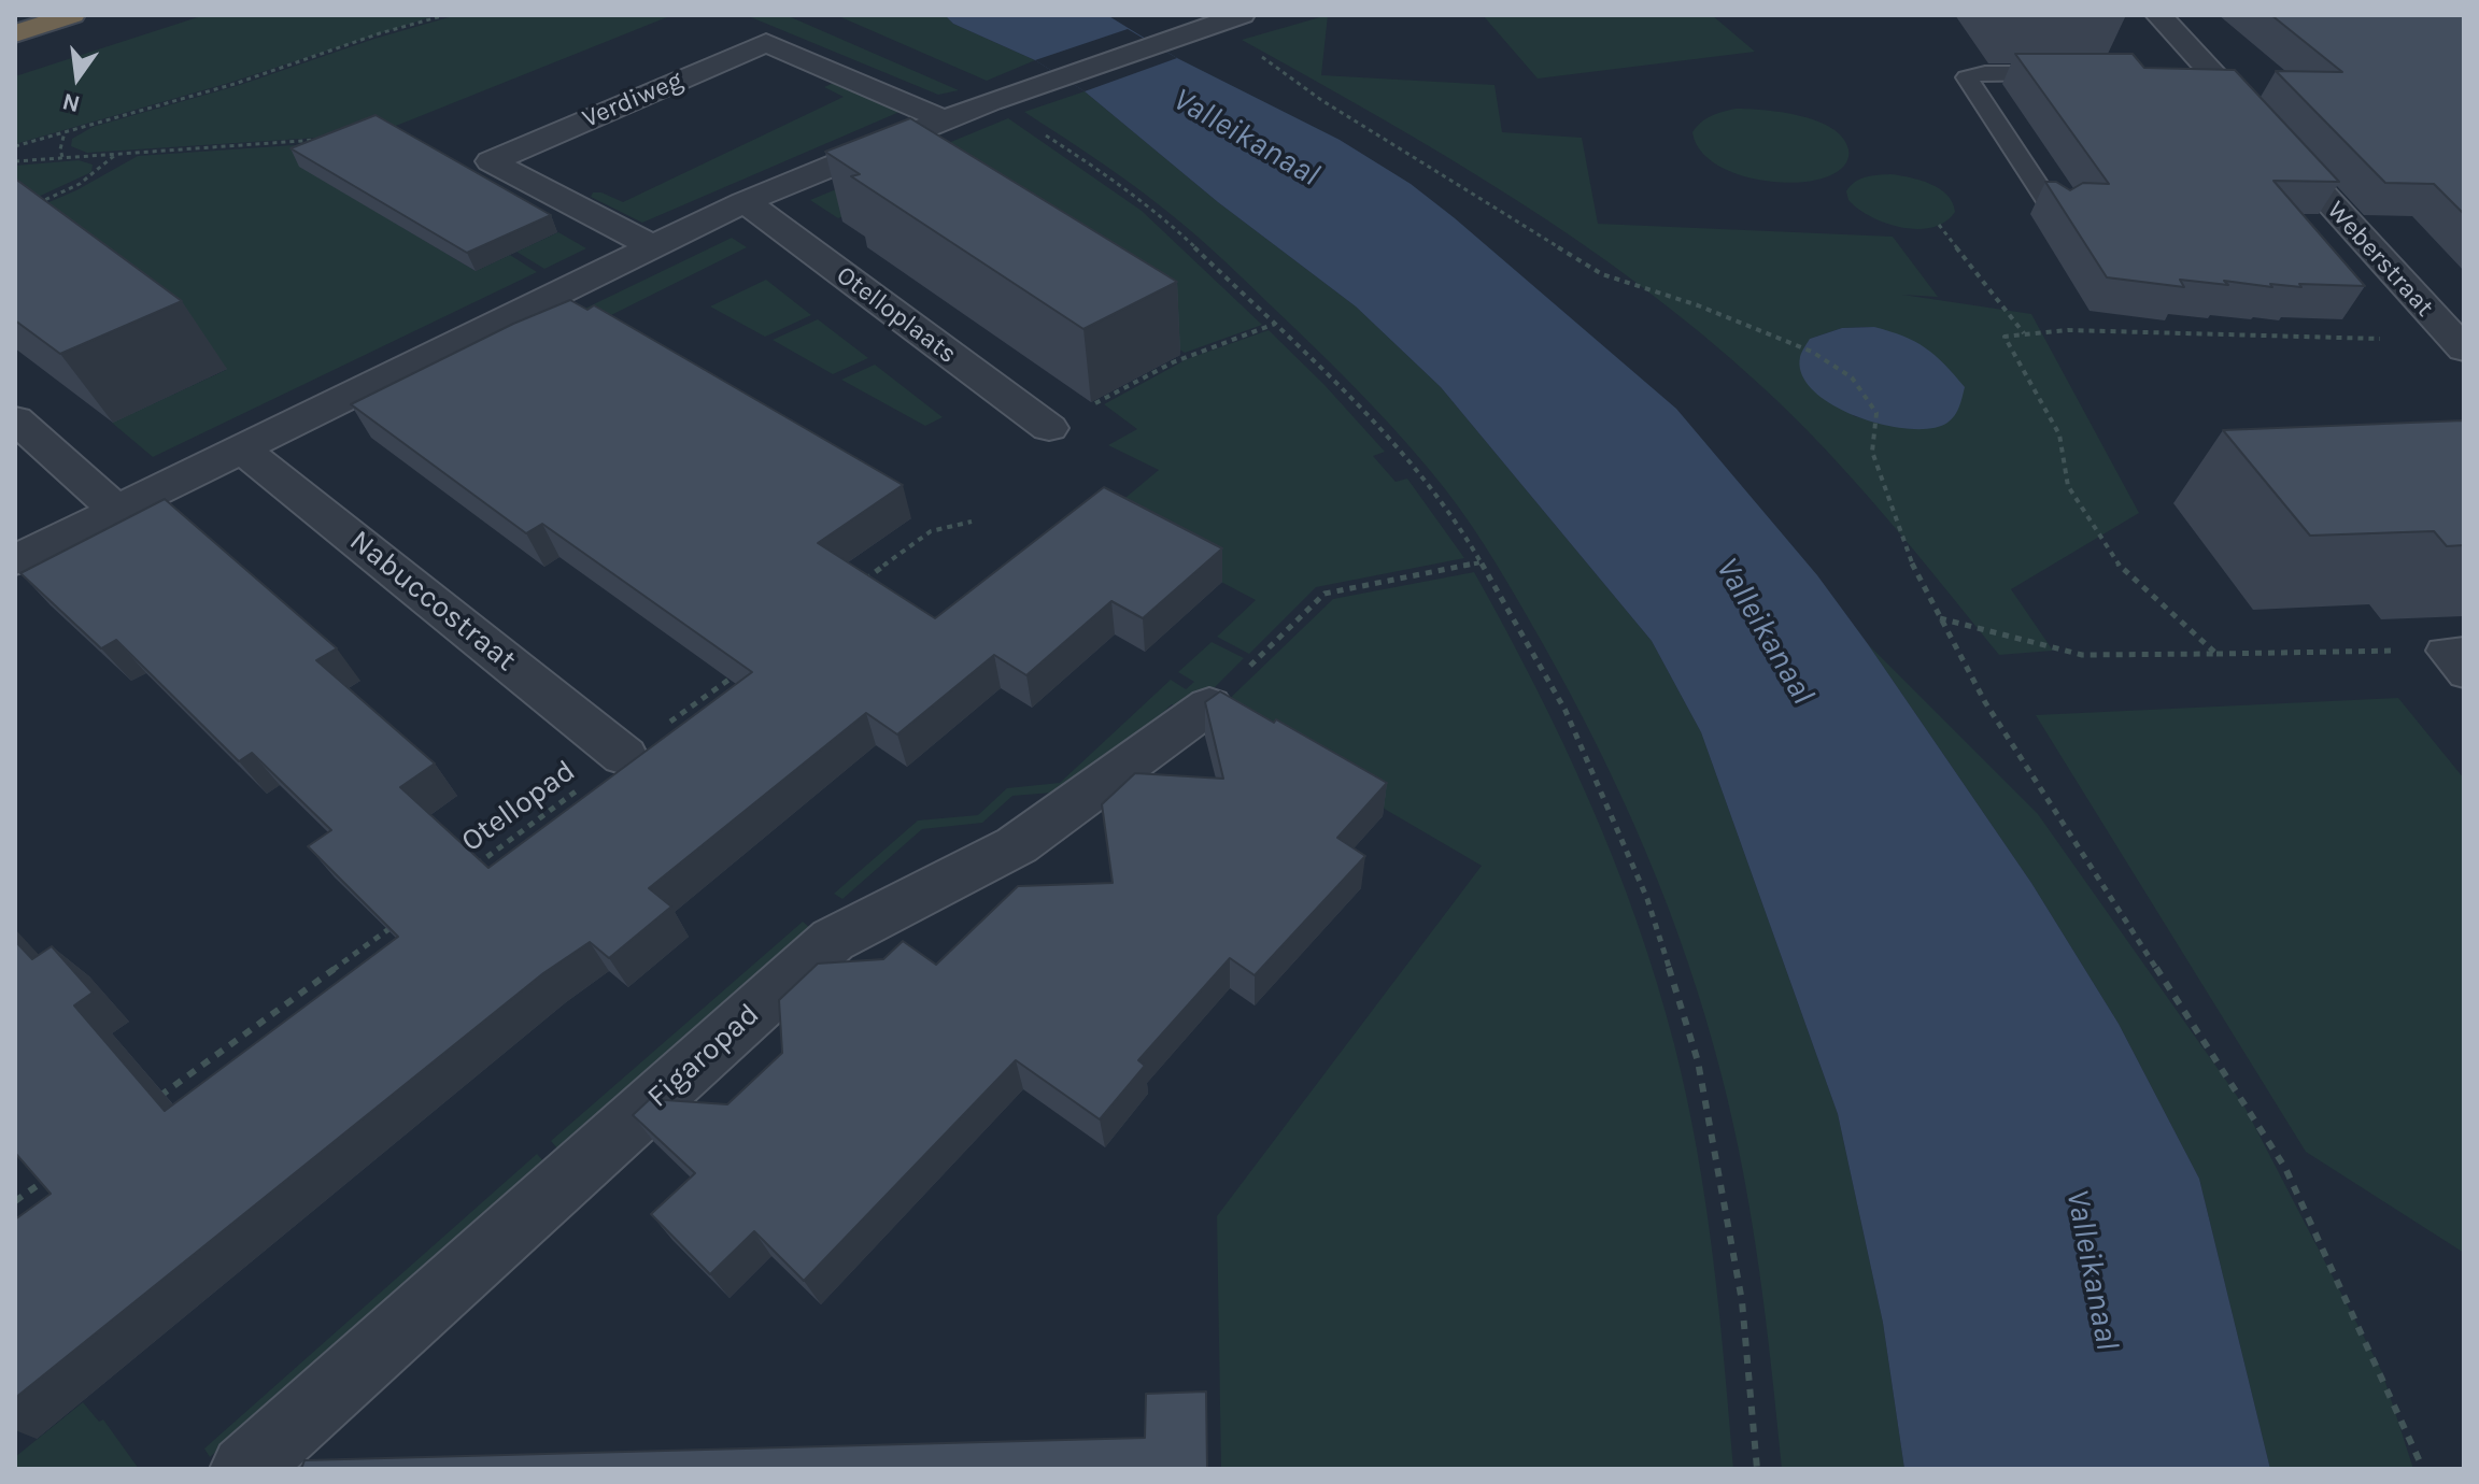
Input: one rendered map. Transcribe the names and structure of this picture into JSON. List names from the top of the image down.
{
  "streets": {
    "street": [
      "Verdiweg",
      "Weberstraat",
      "Otelloplaats",
      "Nabuccostraat",
      "Figaropad"
    ],
    "path": ["Otellopad"]
  },
  "crossings": [
    ["Nabuccostraat", "Otellopad"]
  ],
  "water": ["Valleikanaal"],
  "north": "bottom"
}
